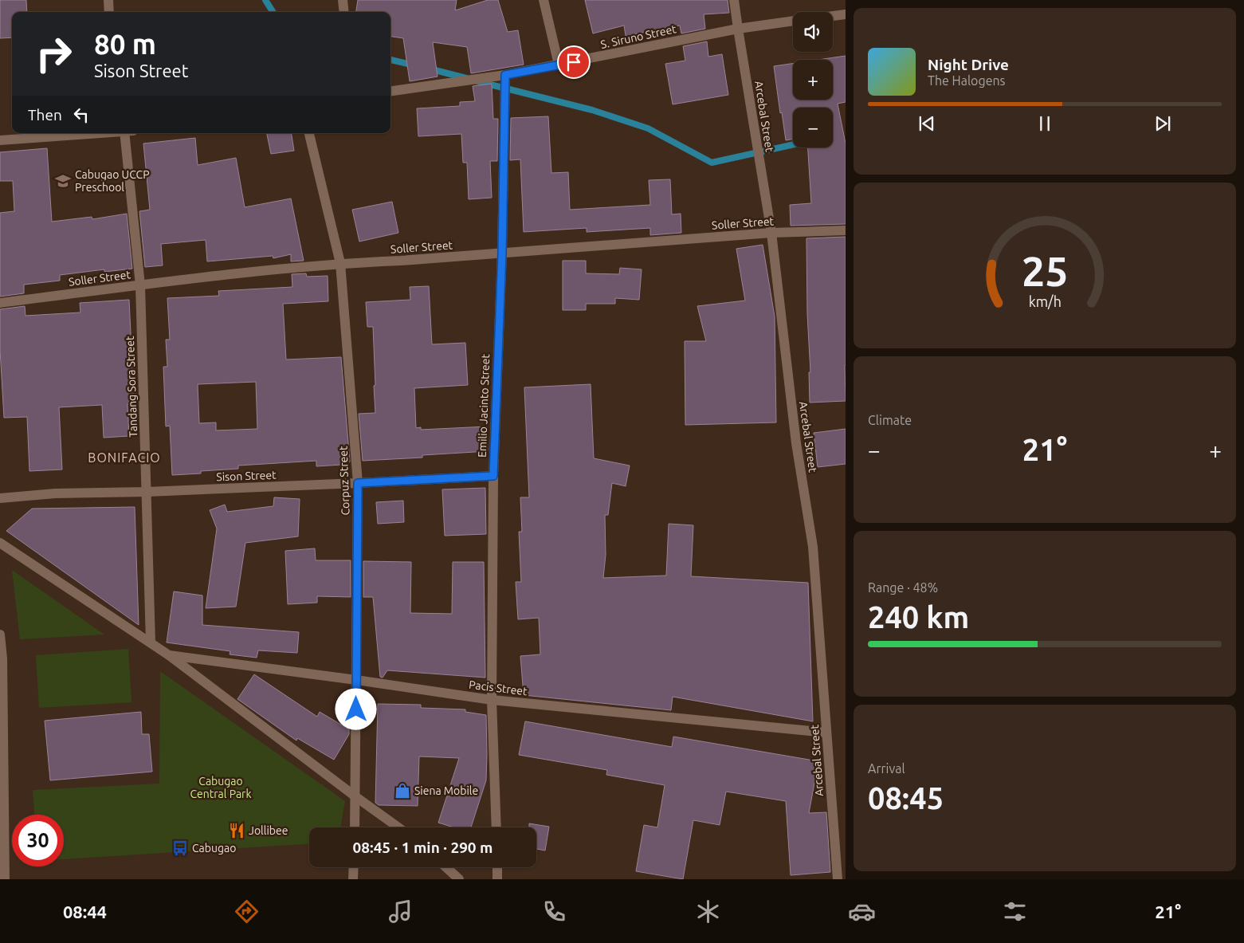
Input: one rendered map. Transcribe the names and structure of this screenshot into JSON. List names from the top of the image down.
{
  "streets": {
    "street": [
      "S. Siruno Street",
      "Arcebal Street",
      "Soller Street",
      "Tandang Sora Street",
      "Emilio Jacinto Street",
      "Sison Street",
      "Corpuz Street",
      "Pacis Street"
    ]
  },
  "crossings": [
    ["S. Siruno Street", "Arcebal Street"],
    ["S. Siruno Street", "Emilio Jacinto Street"],
    ["Arcebal Street", "Soller Street"],
    ["Arcebal Street", "Pacis Street"],
    ["Soller Street", "Tandang Sora Street"],
    ["Soller Street", "Emilio Jacinto Street"],
    ["Soller Street", "Corpuz Street"],
    ["Tandang Sora Street", "Sison Street"],
    ["Emilio Jacinto Street", "Sison Street"],
    ["Emilio Jacinto Street", "Pacis Street"],
    ["Sison Street", "Corpuz Street"],
    ["Corpuz Street", "Pacis Street"]
  ],
  "districts": ["BONIFACIO"],
  "parks": ["Cabugao Central Park"],
  "places": {
    "school or university": ["Cabugao UCCP Preschool"],
    "shop": ["Siena Mobile"],
    "restaurant": ["Jollibee"],
    "bus stop": ["Cabugao"]
  },
  "page": {
    "map_buttons": ["+", "−"],
    "turn": ["80 m", "Sison Street"],
    "song": ["Night Drive", "The Halogens"],
    "then": "Then",
    "tile": [
      "Climate",
      ["Range · 48%", "240 km"],
      ["Arrival", "08:45"]
    ],
    "heat": ["−", "21°", "+"],
    "limit": "30",
    "trip": "08:45 · 1 min · 290 m",
    "tabs": ["08:44", "21°"],
    "gauge": ["25", "km/h"]
  }
}
